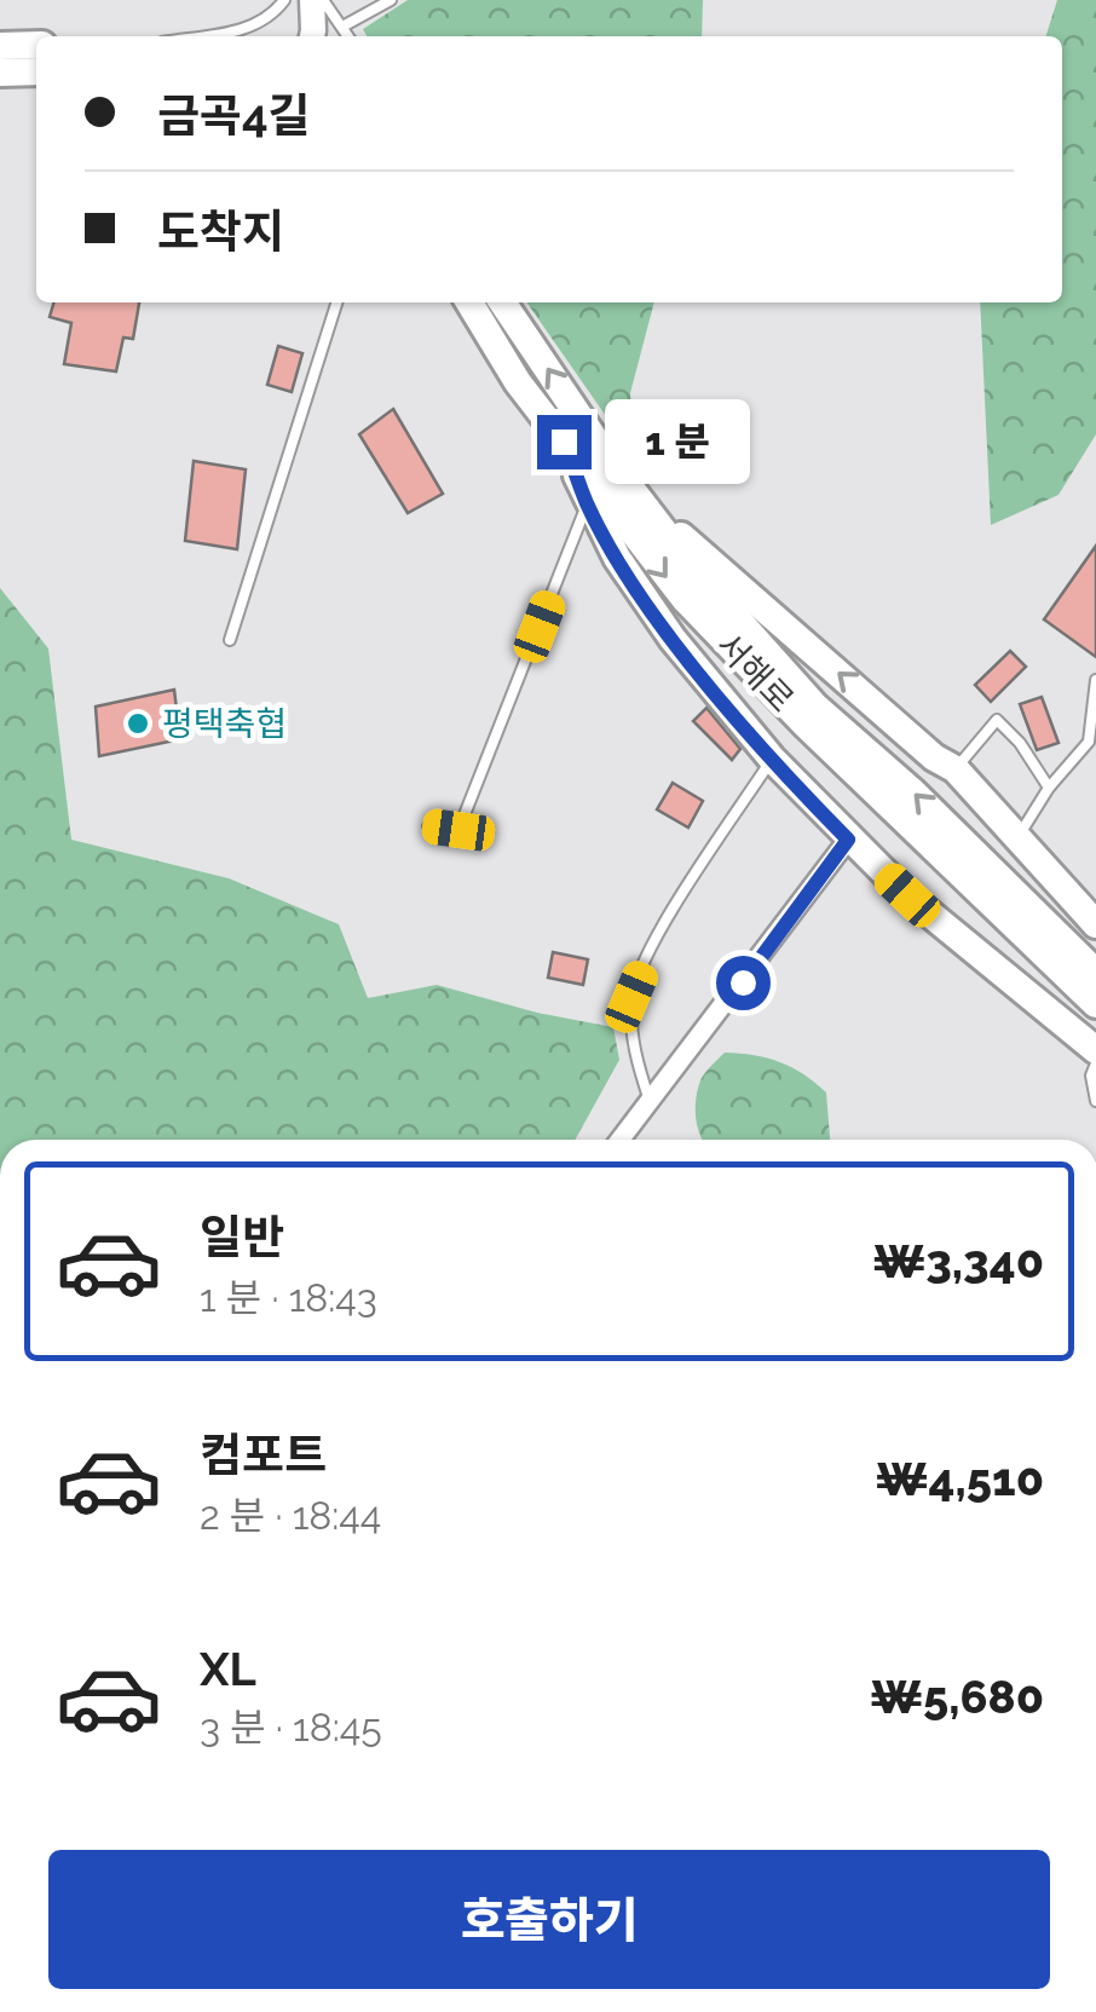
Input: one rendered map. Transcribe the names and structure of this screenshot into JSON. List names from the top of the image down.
{
  "streets": {
    "main road": ["서해로"]
  },
  "places": ["평택축협"],
  "page": {
    "banner": ["금곡4길", "도착지"],
    "bubble": "1 분",
    "list": [
      {
        "name": "일반",
        "note": "1 분 · 18:43",
        "value": "₩3,340"
      },
      {
        "name": "컴포트",
        "note": "2 분 · 18:44",
        "value": "₩4,510"
      },
      {
        "name": "XL",
        "note": "3 분 · 18:45",
        "value": "₩5,680"
      }
    ],
    "buttons": "호출하기"
  }
}
